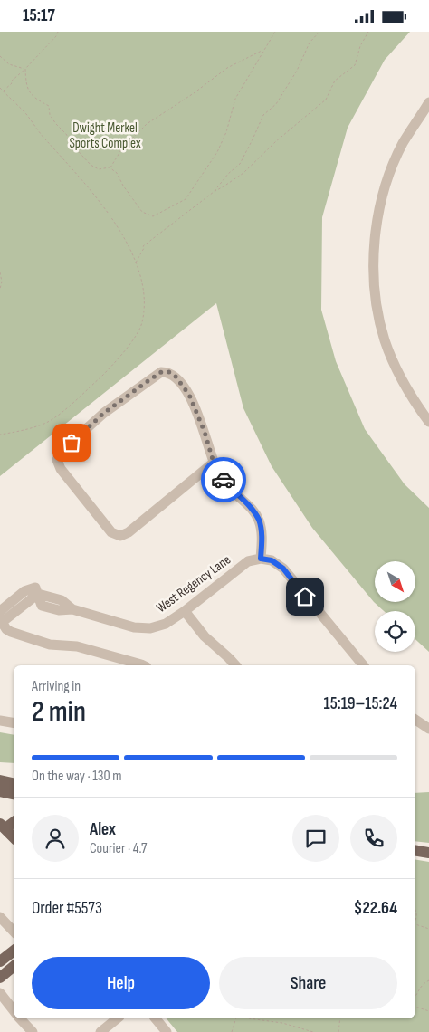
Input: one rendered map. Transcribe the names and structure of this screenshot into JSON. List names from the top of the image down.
{
  "streets": {
    "street": ["West Regency Lane"]
  },
  "parks": ["Dwight Merkel Sports Complex"],
  "north": "bottom right",
  "page": {
    "status": "15:17",
    "heading": ["2 min", "Arriving in", "15:19–15:24"],
    "panel": [
      "Alex",
      "Courier · 4.7",
      "Order #5573",
      "$22.64"
    ],
    "bar": "On the way · 130 m",
    "buttons": ["Help", "Share"]
  }
}
